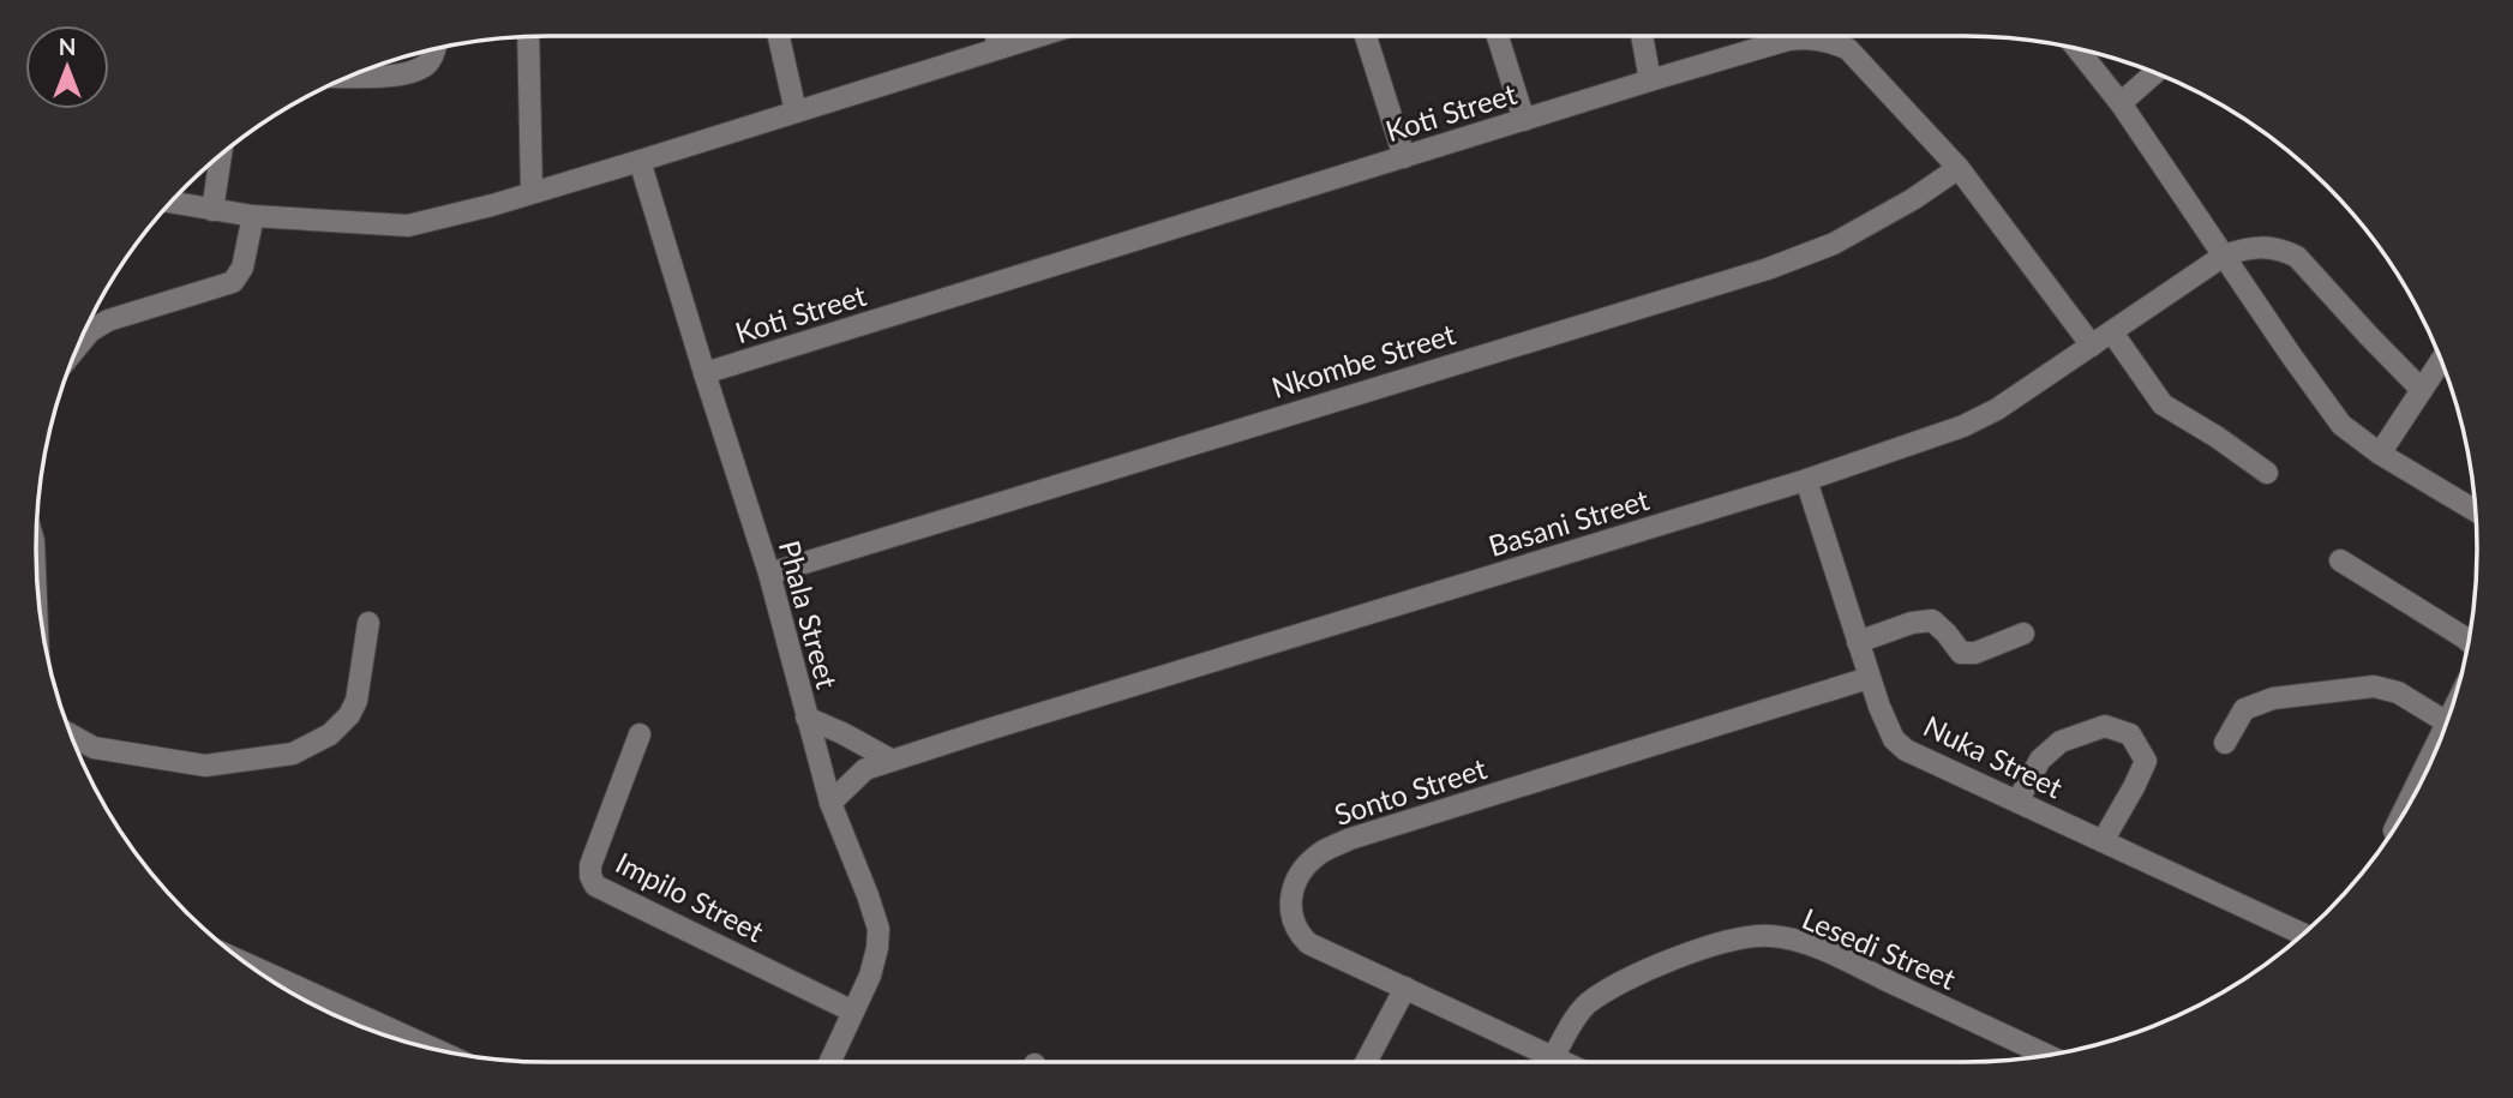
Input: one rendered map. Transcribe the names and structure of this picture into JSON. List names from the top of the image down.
{
  "streets": {
    "street": [
      "Koti Street",
      "Nkombe Street",
      "Basani Street",
      "Phala Street",
      "Nuka Street",
      "Sonto Street",
      "Impilo Street",
      "Lesedi Street"
    ]
  },
  "crossings": [
    ["Koti Street", "Nkombe Street"],
    ["Koti Street", "Basani Street"],
    ["Koti Street", "Phala Street"],
    ["Nkombe Street", "Phala Street"],
    ["Basani Street", "Phala Street"],
    ["Basani Street", "Nuka Street"],
    ["Phala Street", "Impilo Street"],
    ["Nuka Street", "Sonto Street"]
  ],
  "north": "top"
}
